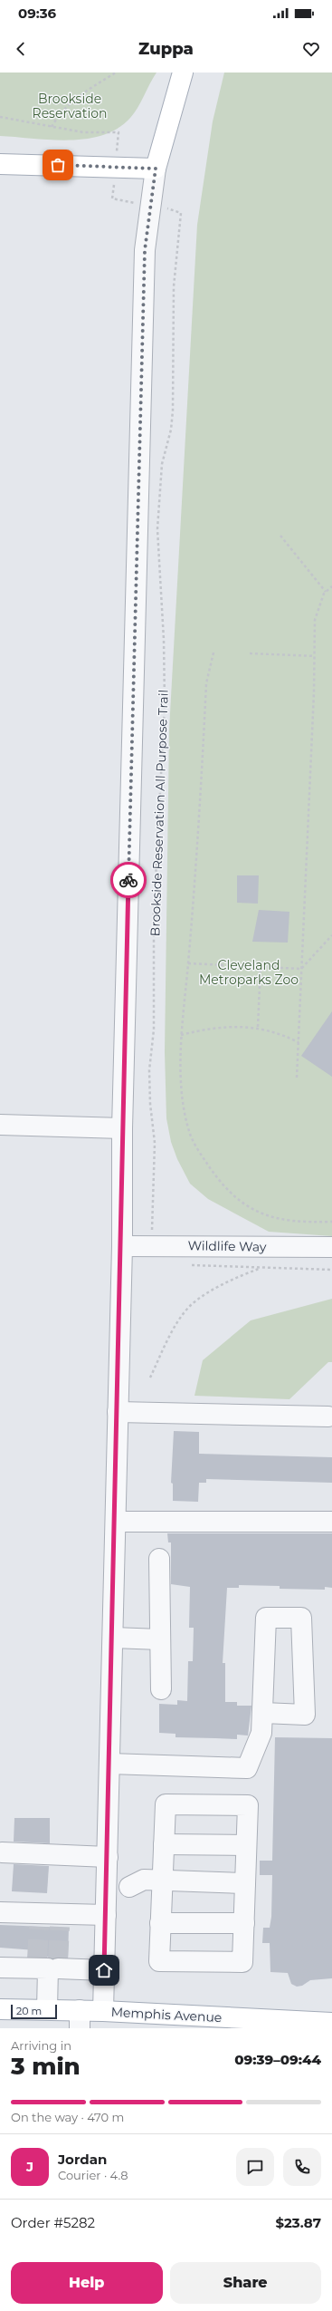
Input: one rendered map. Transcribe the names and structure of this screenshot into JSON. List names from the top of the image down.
{
  "streets": {
    "main road": ["Memphis Avenue"],
    "street": ["Wildlife Way"],
    "path": ["Brookside Reservation All Purpose Trail"]
  },
  "parks": ["Brookside Reservation", "Cleveland Metroparks Zoo"],
  "scale_bar": "20 m",
  "page": {
    "status": "09:36",
    "header": "Zuppa",
    "scale": "20 m",
    "heading": ["3 min", "Arriving in", "09:39–09:44"],
    "panel": [
      "Jordan",
      "Courier · 4.8",
      "Order #5282",
      "$23.87"
    ],
    "bar": "On the way · 470 m",
    "round": "J",
    "buttons": ["Help", "Share"]
  }
}
